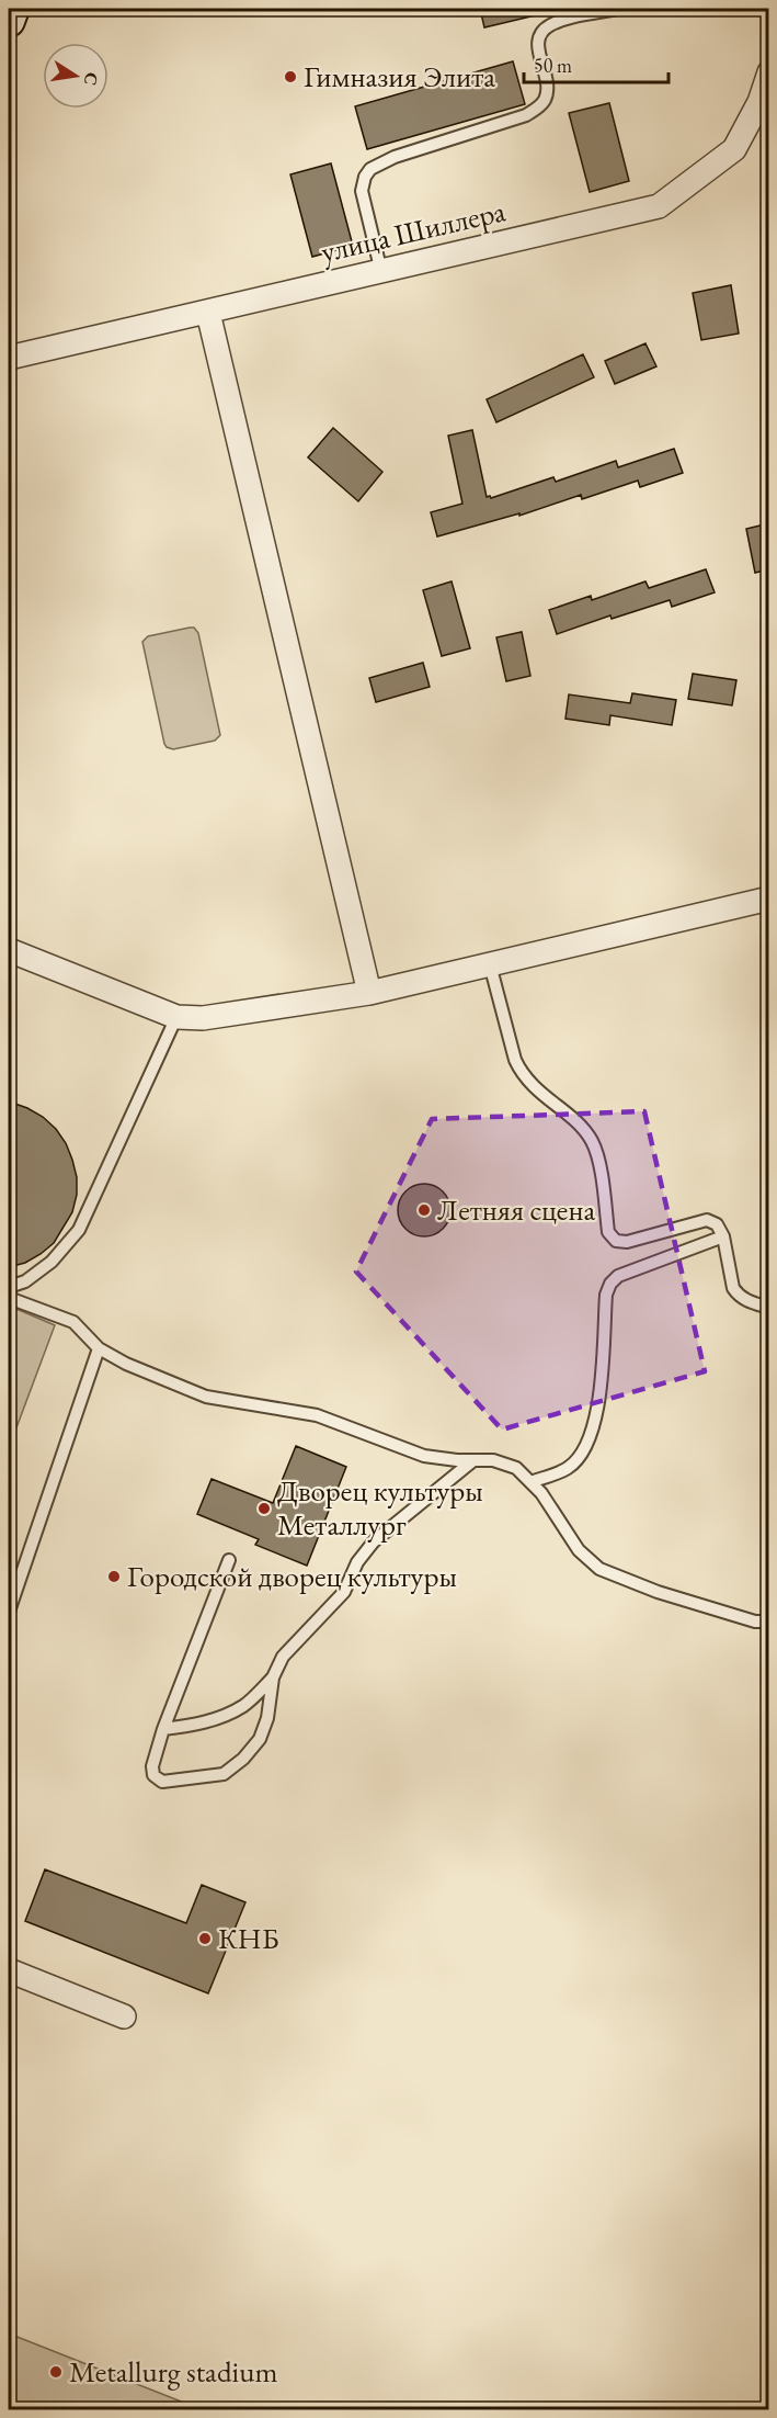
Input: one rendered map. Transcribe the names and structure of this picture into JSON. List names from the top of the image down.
{
  "streets": {
    "street": ["улица Шиллера"]
  },
  "places": [
    "Гимназия Элита",
    "Летняя сцена",
    "Дворец культуры Металлург",
    "Городской дворец культуры",
    "КНБ",
    "Metallurg stadium"
  ],
  "scale_bar": "50 m",
  "north": "right"
}
